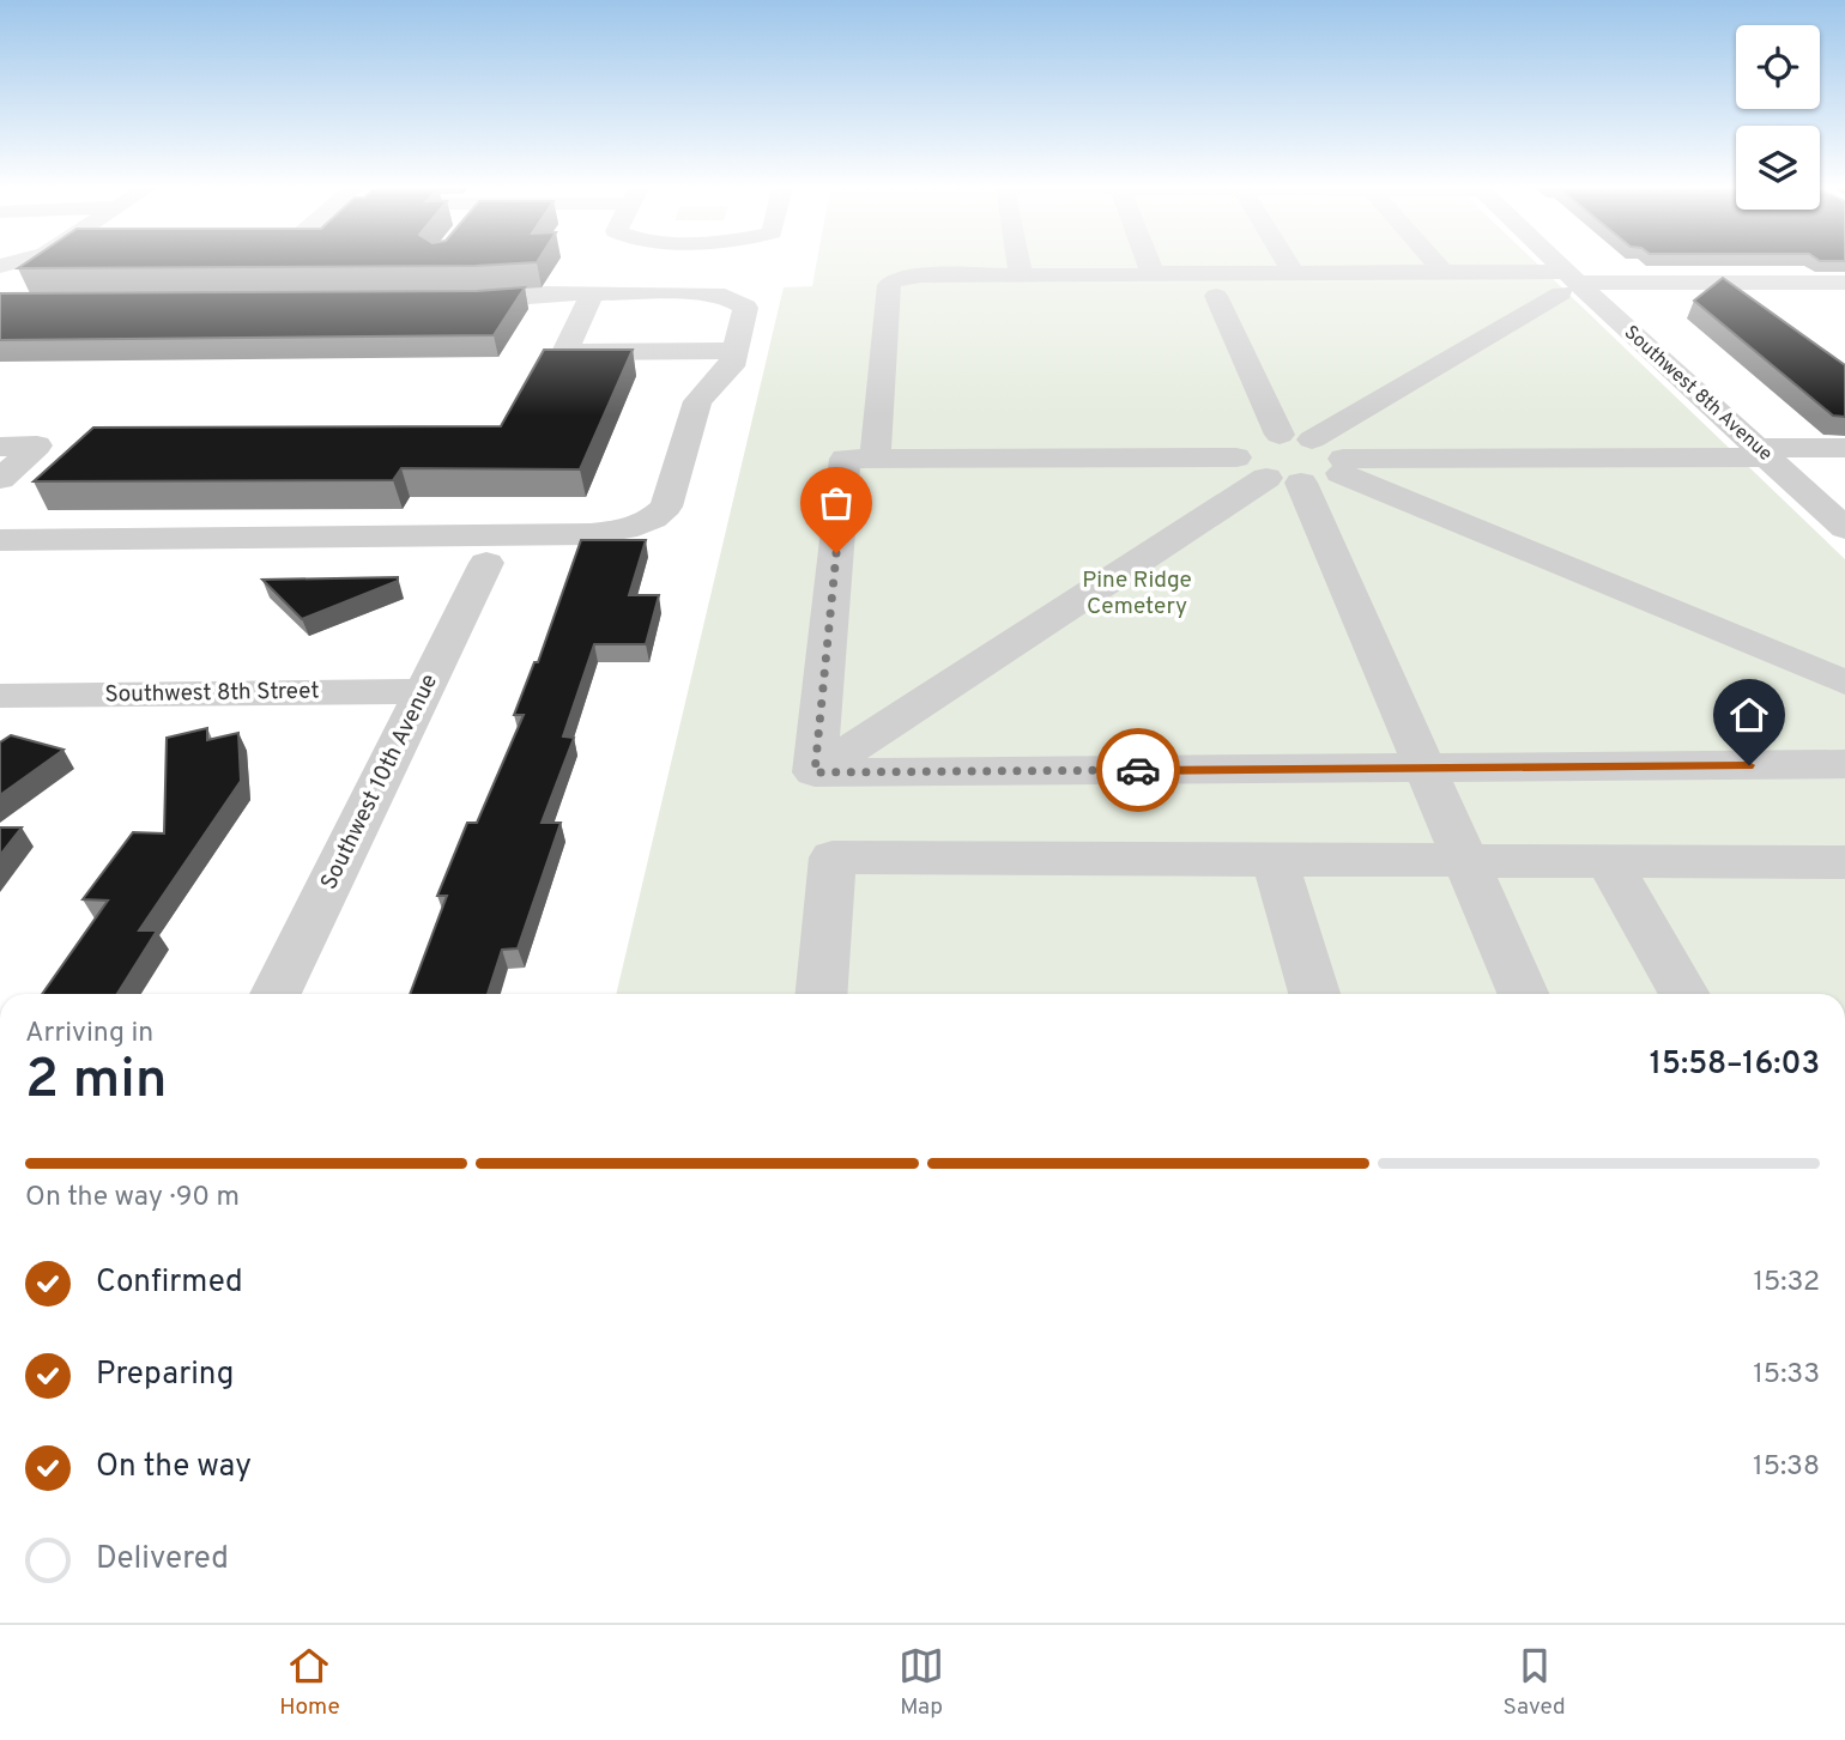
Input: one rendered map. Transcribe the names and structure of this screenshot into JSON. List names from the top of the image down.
{
  "streets": {
    "street": ["Southwest 8th Avenue", "Southwest 8th Street", "Southwest 10th Avenue"]
  },
  "crossings": [
    ["Southwest 8th Street", "Southwest 10th Avenue"]
  ],
  "parks": ["Pine Ridge Cemetery"],
  "page": {
    "heading": ["2 min", "Arriving in", "15:58–16:03"],
    "bar": "On the way · 90 m",
    "list": [
      ["Confirmed", "15:32"],
      ["Preparing", "15:33"],
      ["On the way", "15:38"],
      "Delivered"
    ],
    "tabs": ["Home", "Map", "Saved"]
  }
}
